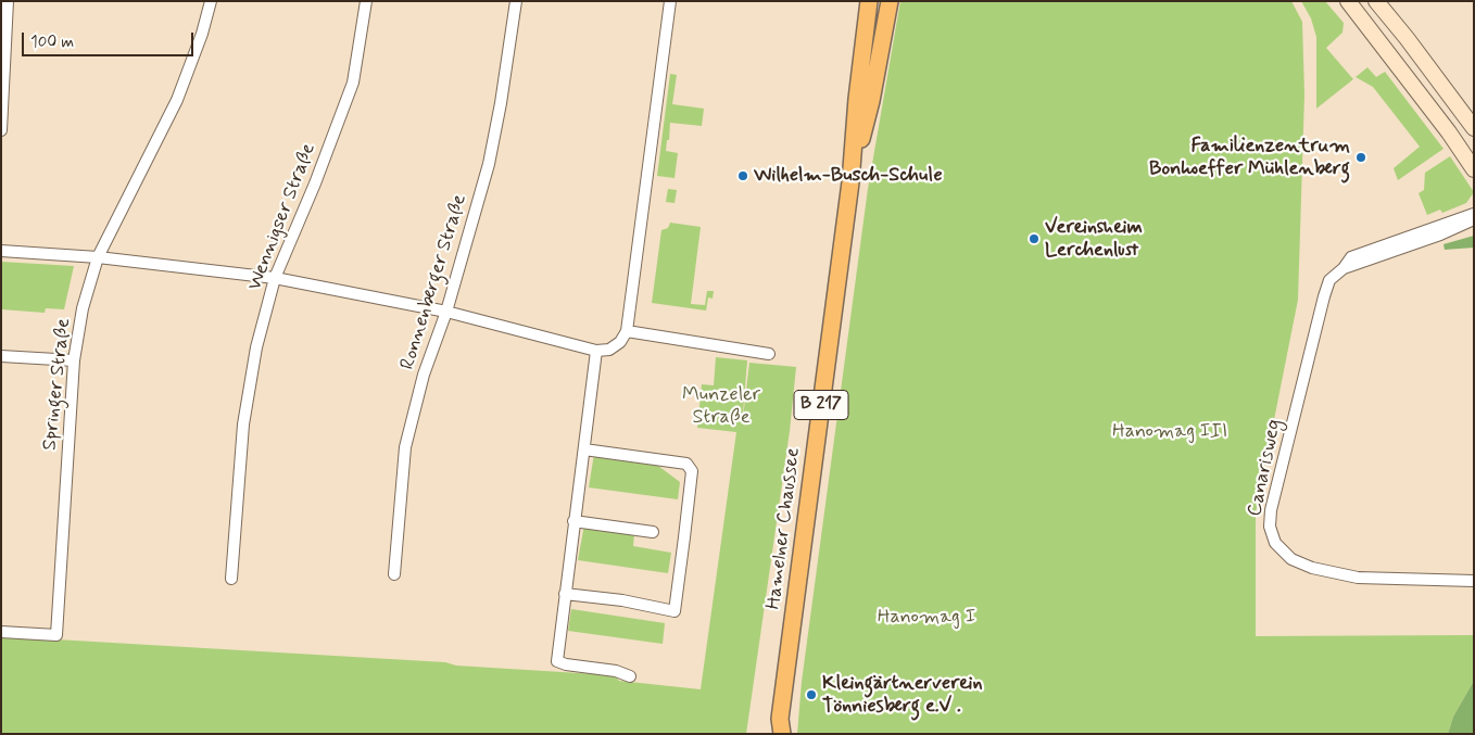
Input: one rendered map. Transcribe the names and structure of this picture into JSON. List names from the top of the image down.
{
  "streets": {
    "main road": ["B 217", "Hamelner Chaussee"],
    "street": [
      "Wennigser Straße",
      "Ronnenberger Straße",
      "Springer Straße",
      "Canarisweg"
    ]
  },
  "parks": ["Munzeler Straße", "Hanomag III", "Hanomag I"],
  "places": [
    "Familienzentrum Bonhoeffer Mühlenberg",
    "Wilhelm-Busch-Schule",
    "Vereinsheim Lerchenlust",
    "Kleingärtnerverein Tönniesberg e.V ."
  ],
  "scale_bar": "100 m"
}
